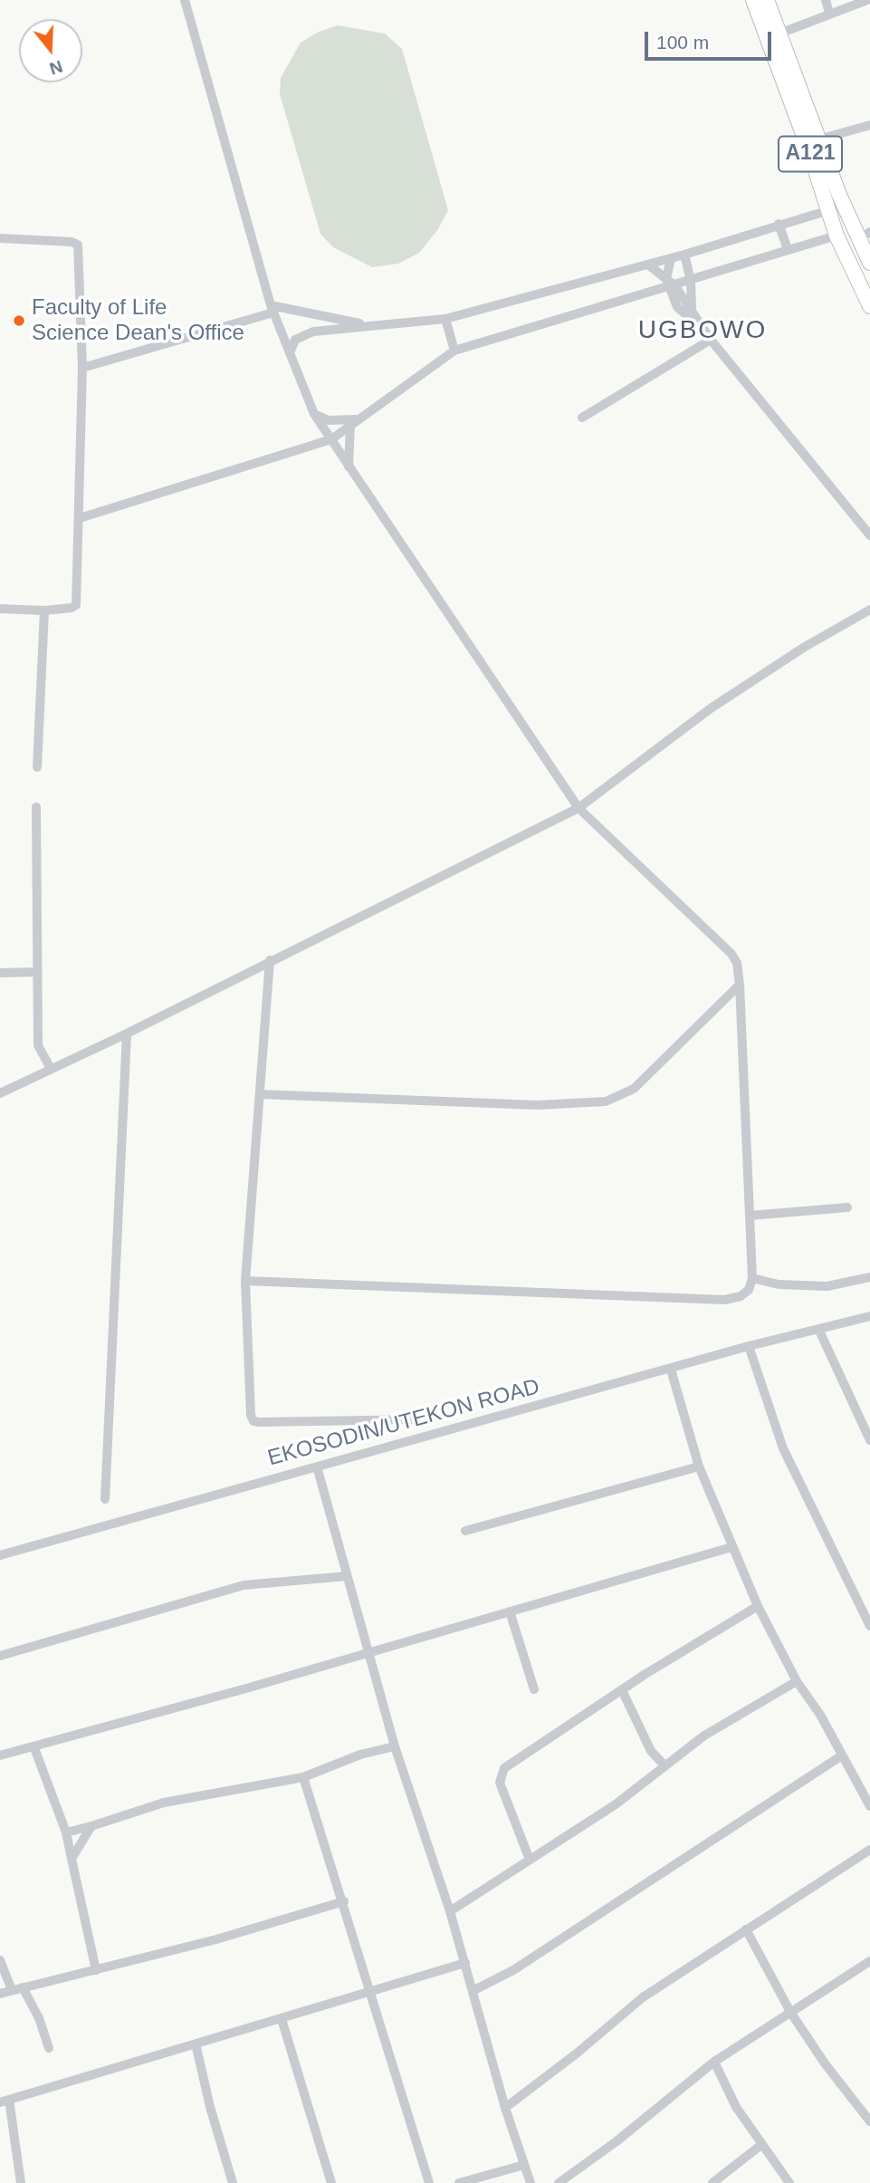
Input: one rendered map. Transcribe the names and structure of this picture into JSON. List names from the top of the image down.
{
  "streets": {
    "highway": ["A121"],
    "street": ["EKOSODIN/UTEKON ROAD"]
  },
  "districts": ["UGBOWO"],
  "places": ["Faculty of Life Science Dean's Office"],
  "scale_bar": "100 m",
  "north": "bottom"
}
